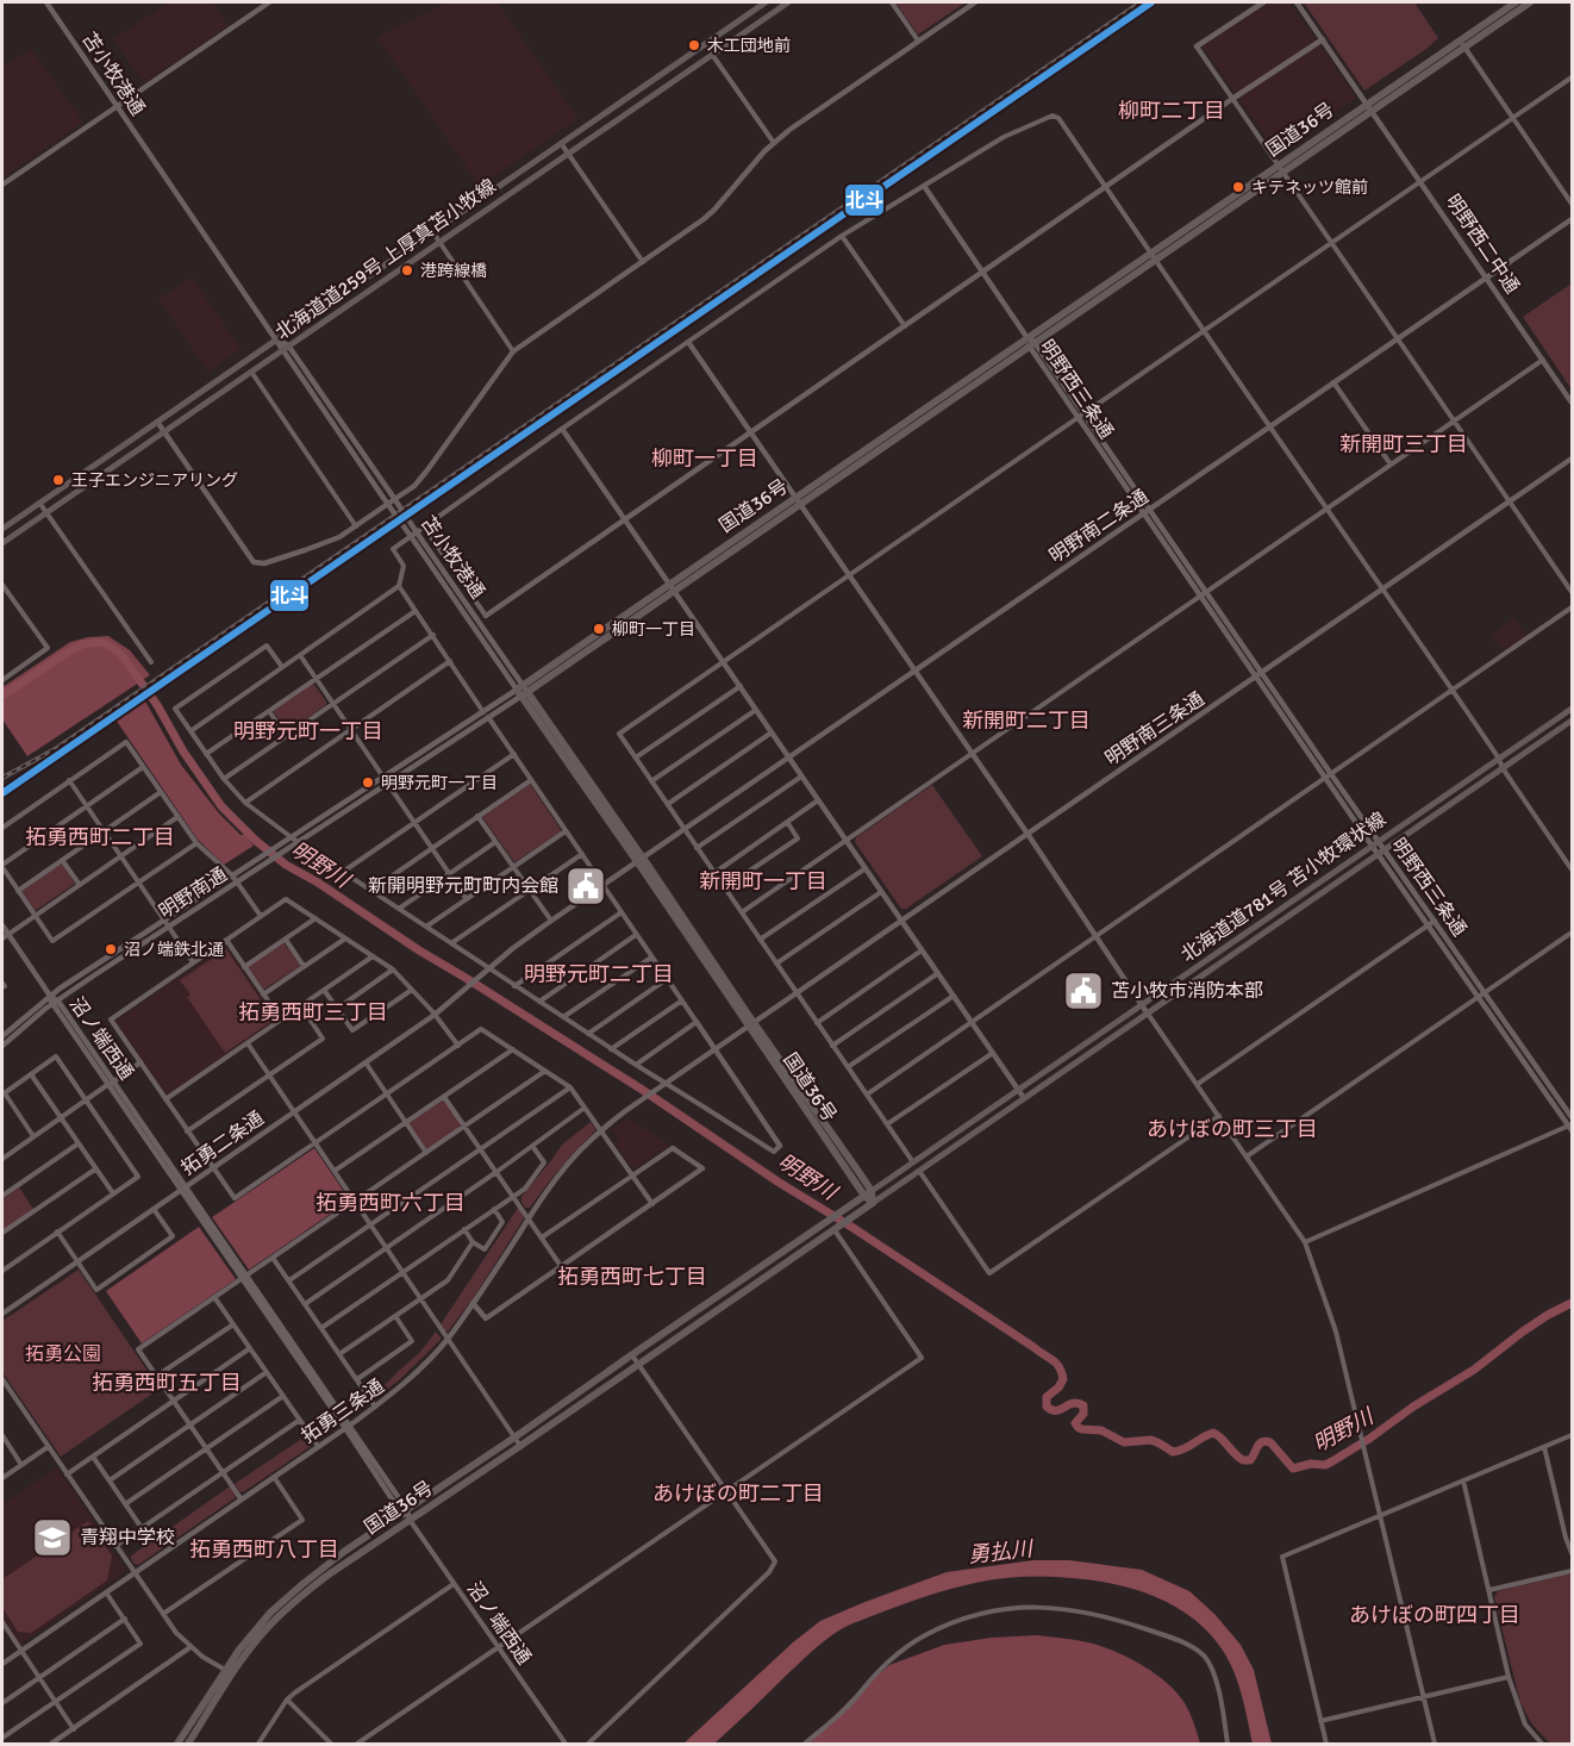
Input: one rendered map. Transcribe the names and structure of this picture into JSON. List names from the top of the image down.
{
  "streets": {
    "highway": ["国道36号"],
    "main road": ["北海道道259号 上厚真苫小牧線", "北海道道781号 苫小牧環状線"],
    "street": [
      "苫小牧港通",
      "明野西二中通",
      "明野西三条通",
      "明野南二条通",
      "明野南三条通",
      "明野南通",
      "沼ノ端西通",
      "拓勇二条通",
      "拓勇三条通"
    ]
  },
  "crossings": [
    ["苫小牧港通", "国道36号"],
    ["苫小牧港通", "北海道道259号 上厚真苫小牧線"],
    ["国道36号", "明野西二中通"],
    ["国道36号", "明野西三条通"],
    ["国道36号", "明野南二条通"],
    ["国道36号", "明野南三条通"],
    ["国道36号", "北海道道781号 苫小牧環状線"],
    ["国道36号", "沼ノ端西通"],
    ["明野西二中通", "明野南二条通"],
    ["明野西三条通", "明野南二条通"],
    ["明野西三条通", "明野南三条通"],
    ["明野西三条通", "北海道道781号 苫小牧環状線"],
    ["明野南通", "沼ノ端西通"],
    ["沼ノ端西通", "拓勇二条通"],
    ["沼ノ端西通", "拓勇三条通"]
  ],
  "districts": [
    "柳町二丁目",
    "新開町三丁目",
    "柳町一丁目",
    "新開町二丁目",
    "明野元町一丁目",
    "拓勇西町二丁目",
    "新開町一丁目",
    "明野元町二丁目",
    "拓勇西町三丁目",
    "あけぼの町三丁目",
    "拓勇西町六丁目",
    "拓勇西町七丁目",
    "拓勇西町五丁目",
    "あけぼの町二丁目",
    "拓勇西町八丁目",
    "あけぼの町四丁目"
  ],
  "water": ["明野川", "勇払川"],
  "parks": ["拓勇公園"],
  "places": {
    "other": [
      "木工団地前",
      "キテネッツ館前",
      "港跨線橋",
      "王子エンジニアリング",
      "柳町一丁目",
      "明野元町一丁目",
      "沼ノ端鉄北通"
    ],
    "public building": ["新開明野元町町内会館", "苫小牧市消防本部"],
    "school or university": ["青翔中学校"]
  },
  "lines": ["transit line 北斗"]
}
